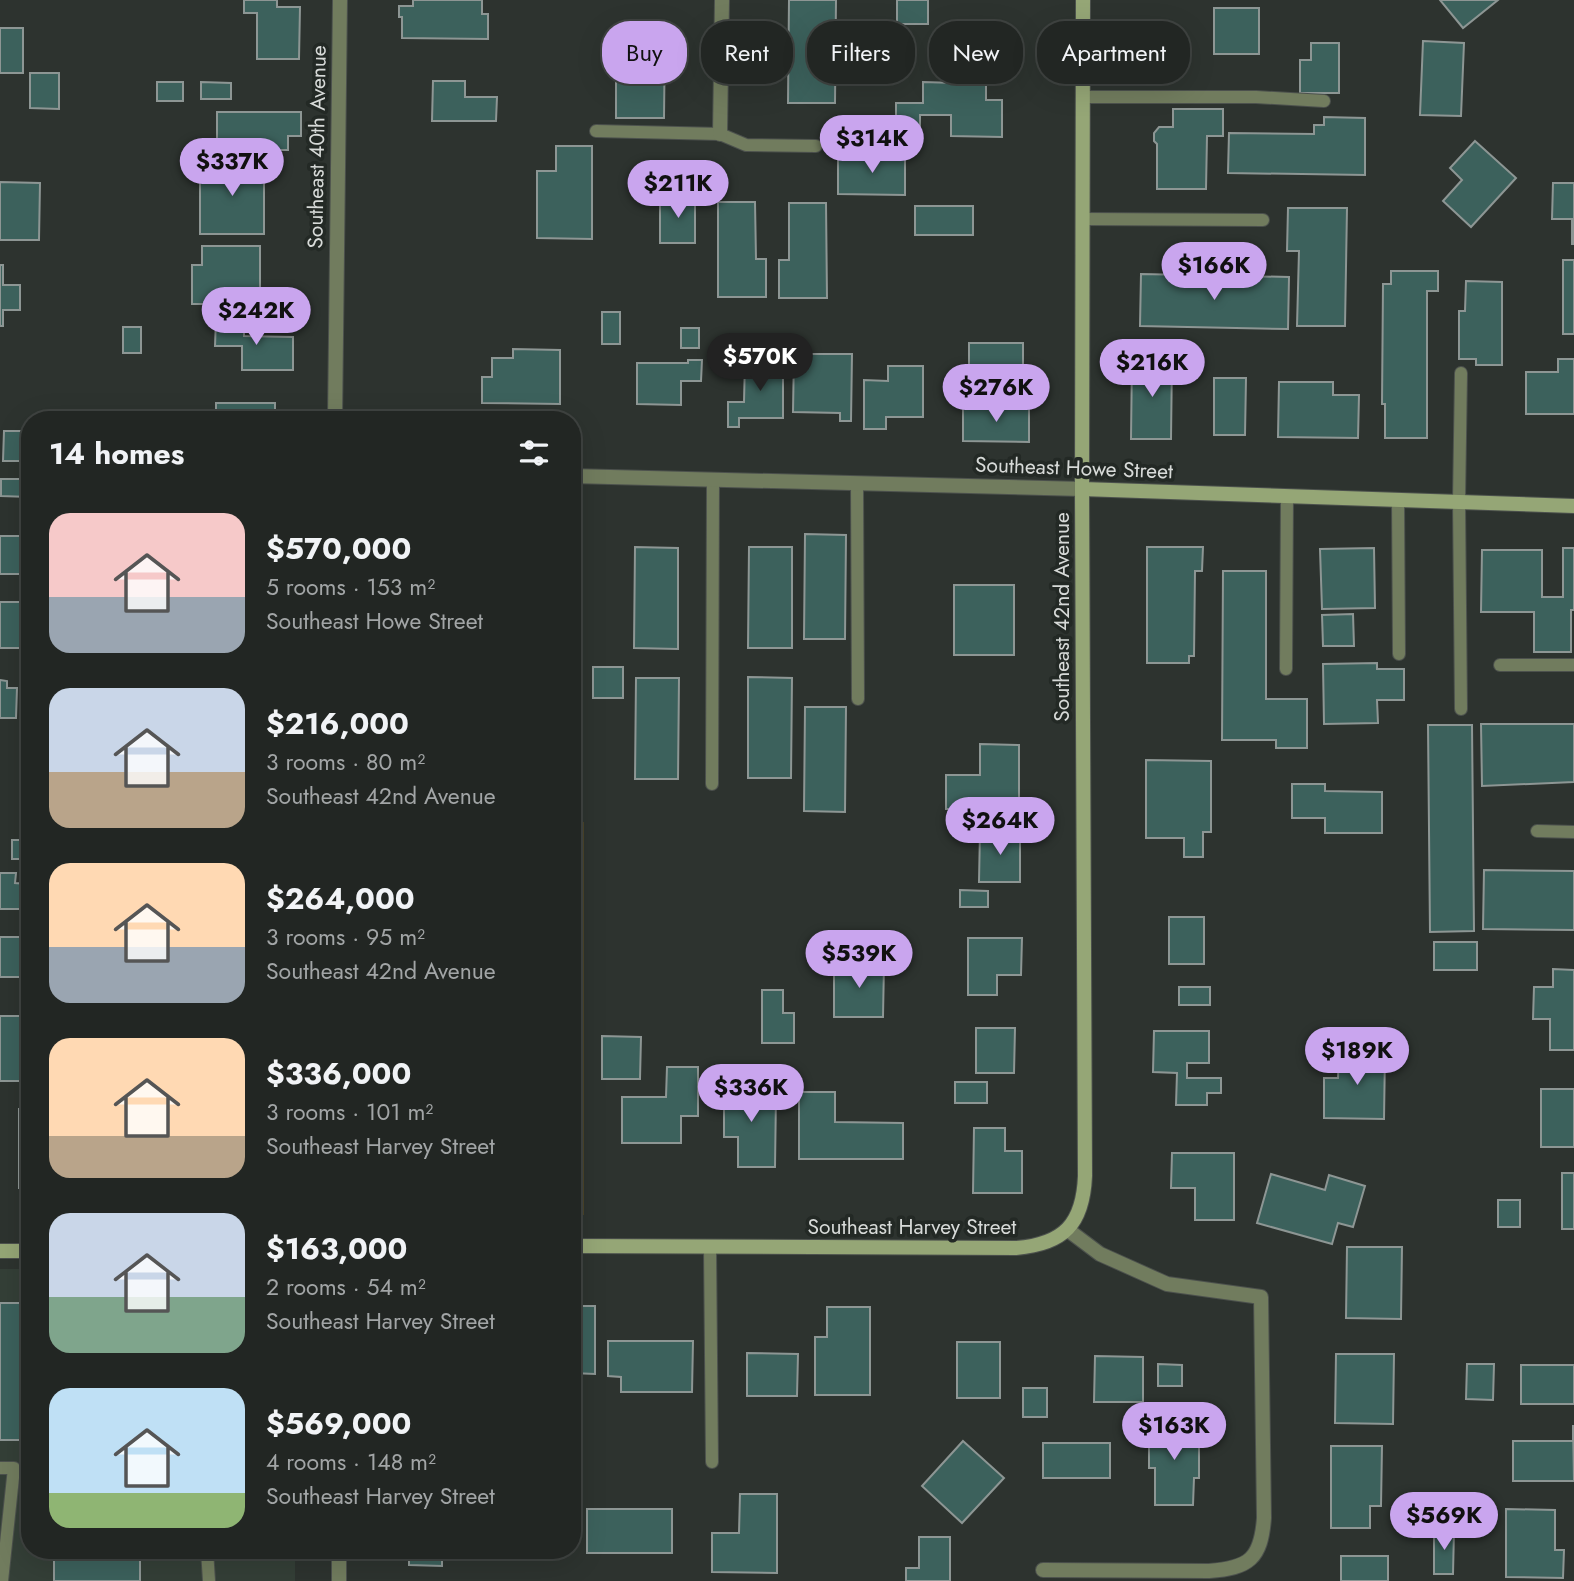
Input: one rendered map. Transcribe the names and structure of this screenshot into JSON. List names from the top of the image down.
{
  "streets": {
    "street": [
      "Southeast 40th Avenue",
      "Southeast Howe Street",
      "Southeast 42nd Avenue",
      "Southeast Harvey Street"
    ]
  },
  "crossings": [
    ["Southeast Howe Street", "Southeast 42nd Avenue"],
    ["Southeast 42nd Avenue", "Southeast Harvey Street"]
  ],
  "page": {
    "chip": [
      "Buy",
      "Rent",
      "Filters",
      "New",
      "Apartment"
    ],
    "price": [
      "$314K",
      "$337K",
      "$211K",
      "$166K",
      "$242K",
      "$570K",
      "$216K",
      "$276K",
      "$264K",
      "$539K",
      "$189K",
      "$336K",
      "$163K",
      "$569K"
    ],
    "heading": "14 homes",
    "list": [
      {
        "name": "$570,000",
        "note": "5 rooms · 153 m² · Southeast Howe Street"
      },
      {
        "name": "$216,000",
        "note": "3 rooms · 80 m² · Southeast 42nd Avenue"
      },
      {
        "name": "$264,000",
        "note": "3 rooms · 95 m² · Southeast 42nd Avenue"
      },
      {
        "name": "$336,000",
        "note": "3 rooms · 101 m² · Southeast Harvey Street"
      },
      {
        "name": "$163,000",
        "note": "2 rooms · 54 m² · Southeast Harvey Street"
      },
      {
        "name": "$569,000",
        "note": "4 rooms · 148 m² · Southeast Harvey Street"
      }
    ]
  }
}
